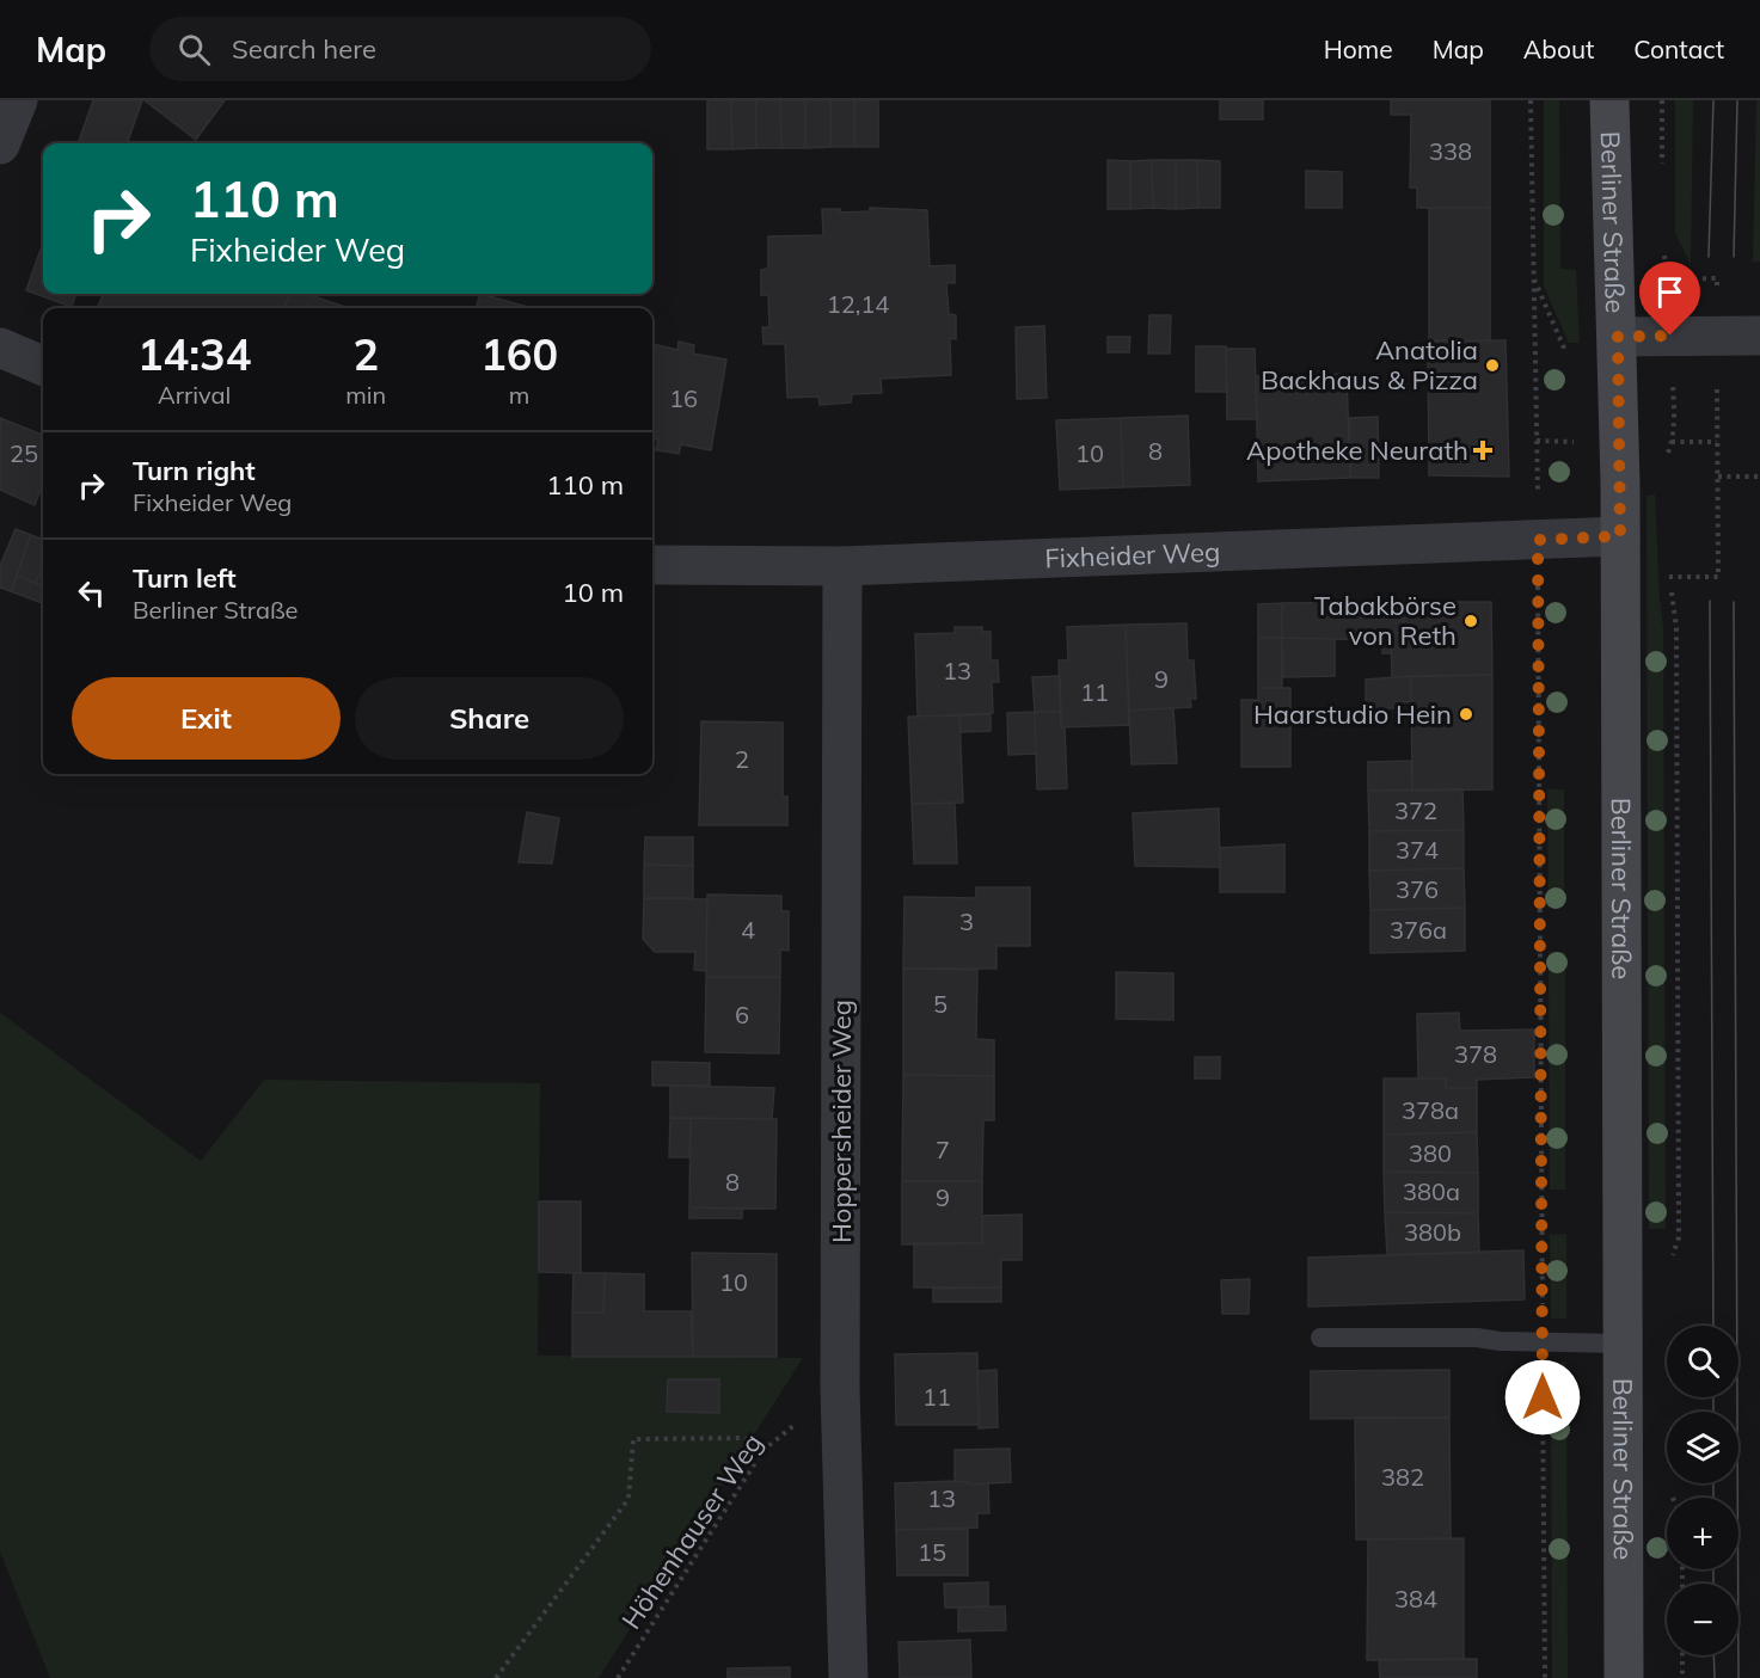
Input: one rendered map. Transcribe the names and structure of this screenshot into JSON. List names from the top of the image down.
{
  "streets": {
    "main road": ["Berliner Straße"],
    "street": ["Fixheider Weg", "Hoppersheider Weg"],
    "path": ["Höhenhauser Weg"]
  },
  "crossings": [
    ["Berliner Straße", "Fixheider Weg"],
    ["Fixheider Weg", "Hoppersheider Weg"],
    ["Hoppersheider Weg", "Höhenhauser Weg"]
  ],
  "places": {
    "other": ["Anatolia Backhaus & Pizza", "Tabakbörse von Reth", "Haarstudio Hein"],
    "health": ["Apotheke Neurath"]
  },
  "house_numbers": [
    "338",
    "12,14",
    "16",
    "8",
    "25",
    "10",
    "13",
    "9",
    "11",
    "2",
    "372",
    "374",
    "376",
    "3",
    "4",
    "376a",
    "5",
    "6",
    "378",
    "378a",
    "7",
    "380",
    "8",
    "380a",
    "9",
    "380b",
    "10",
    "11",
    "382",
    "13",
    "15",
    "384"
  ],
  "page": {
    "header": "Map",
    "search": "Search here",
    "nav": [
      "Home",
      "Map",
      "About",
      "Contact"
    ],
    "turn": ["110 m", "Fixheider Weg"],
    "eta": [
      "14:34",
      "Arrival",
      "2",
      "min",
      "160",
      "m"
    ],
    "list": [
      {
        "name": "Turn right",
        "note": "Fixheider Weg",
        "value": "110 m"
      },
      {
        "name": "Turn left",
        "note": "Berliner Straße",
        "value": "10 m"
      }
    ],
    "buttons": ["Exit", "Share"],
    "map_buttons": ["+", "−"]
  }
}
